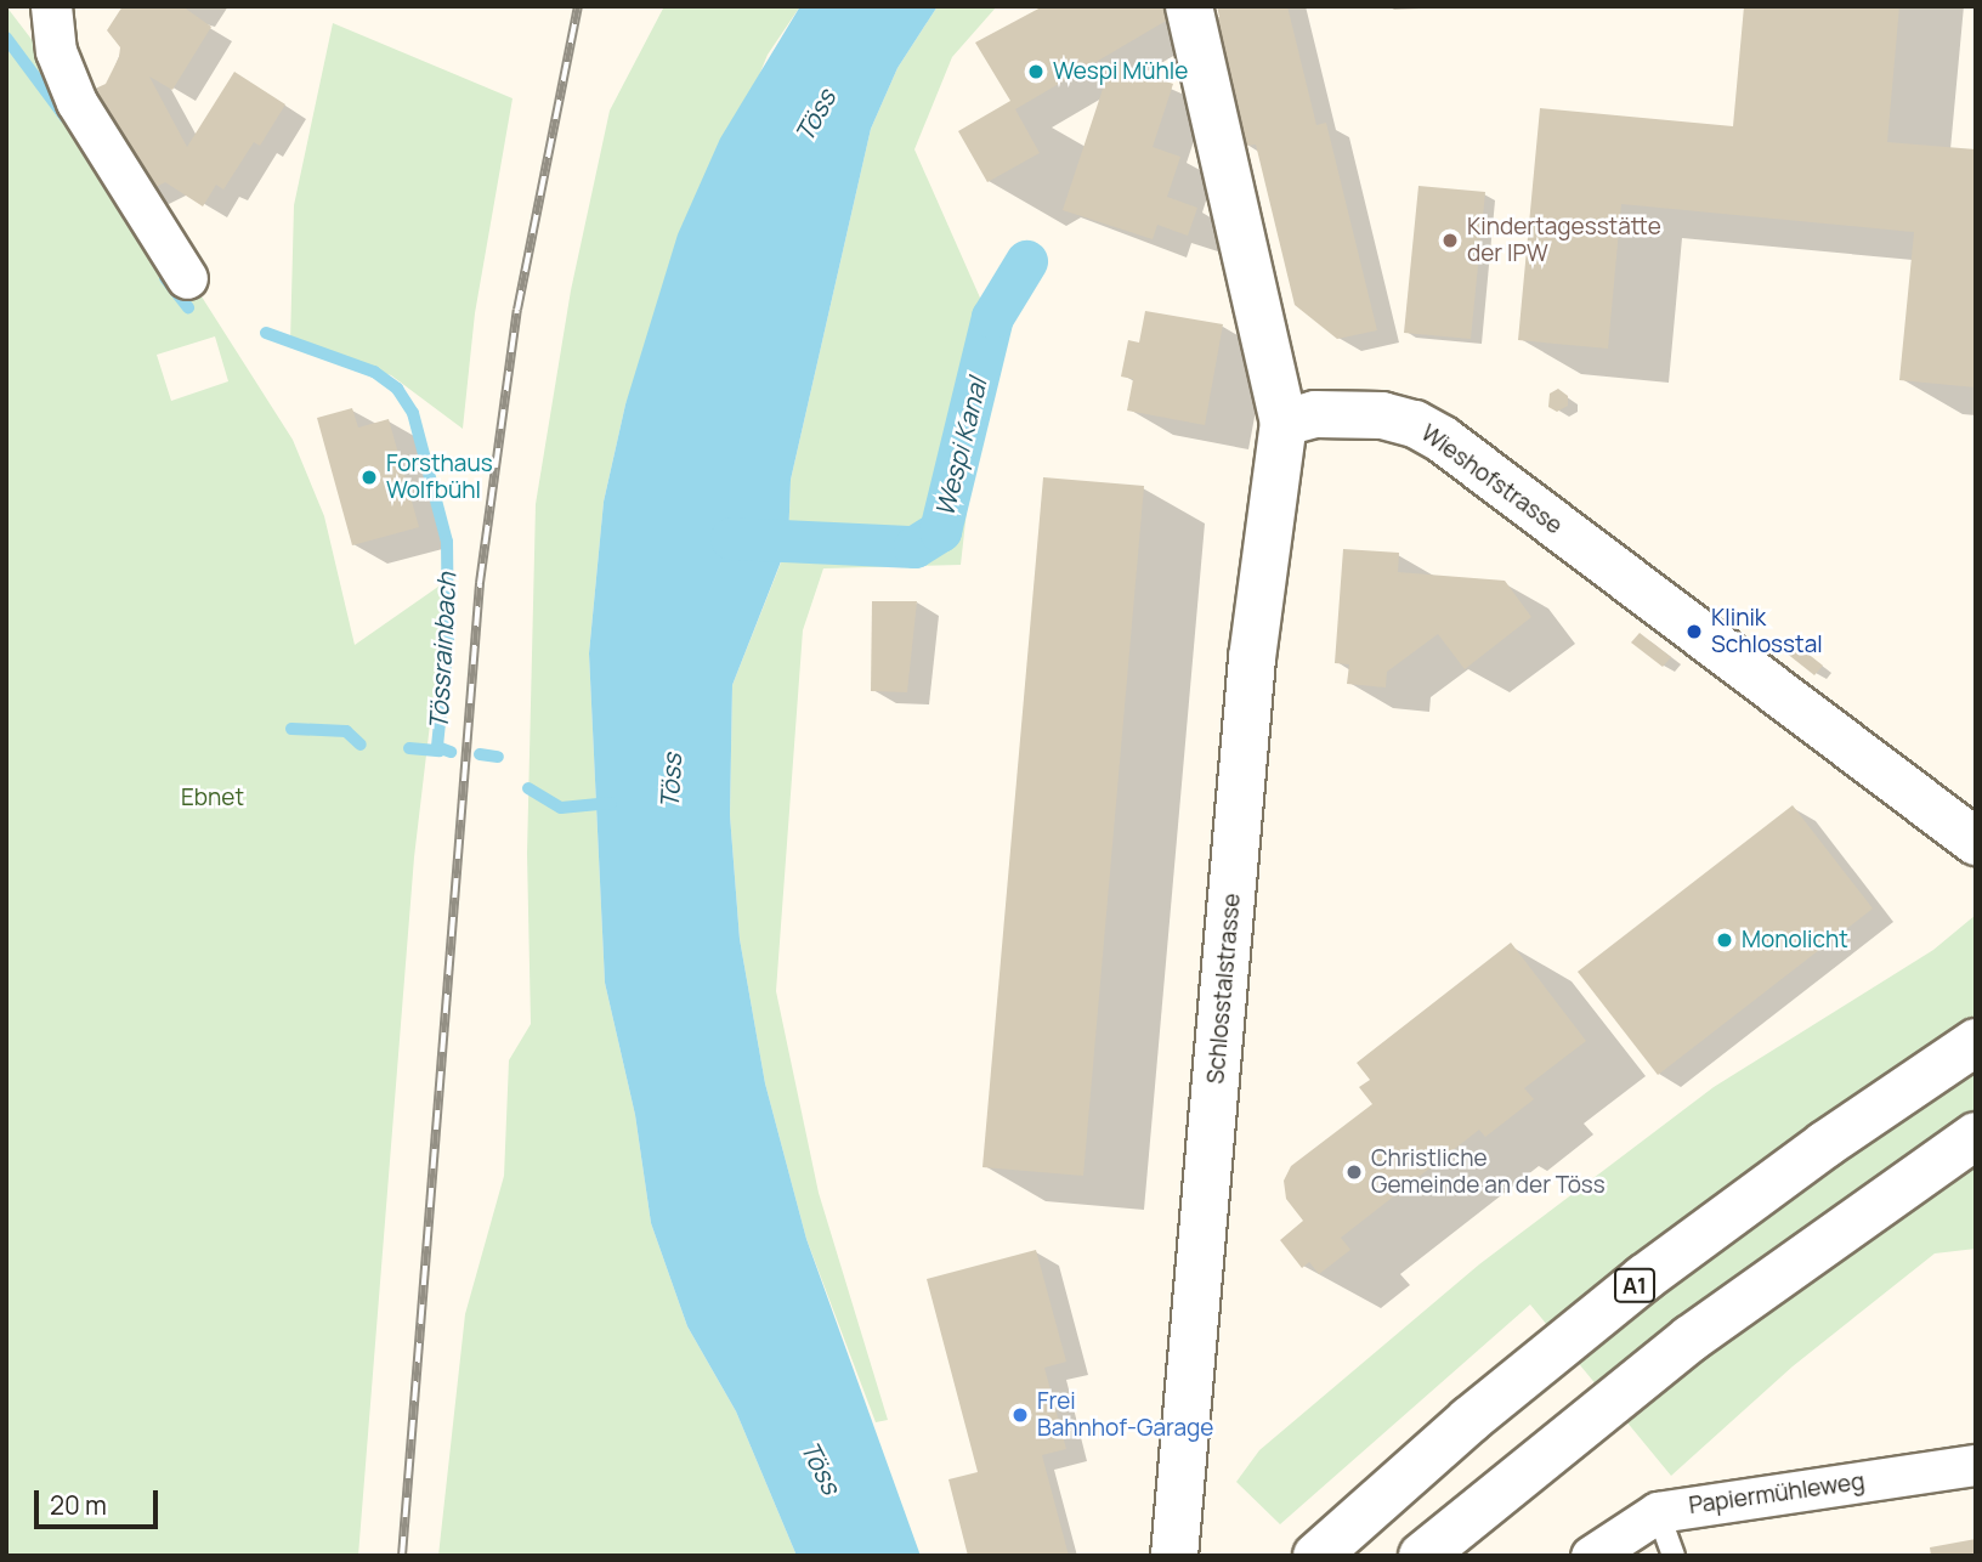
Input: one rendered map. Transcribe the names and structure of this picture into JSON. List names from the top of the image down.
{
  "streets": {
    "main road": ["Wieshofstrasse", "Schlosstalstrasse", "A1"],
    "street": ["Papiermühleweg"]
  },
  "crossings": [
    ["Wieshofstrasse", "Schlosstalstrasse"]
  ],
  "water": ["Töss", "Wespi Kanal", "Tössrainbach"],
  "parks": ["Ebnet"],
  "places": [
    "Wespi Mühle",
    "Kindertagesstätte der IPW",
    "Forsthaus Wolfbühl",
    "Klinik Schlosstal",
    "Monolicht",
    "Christliche Gemeinde an der Töss",
    "Frei Bahnhof-Garage"
  ],
  "scale_bar": "20 m"
}
